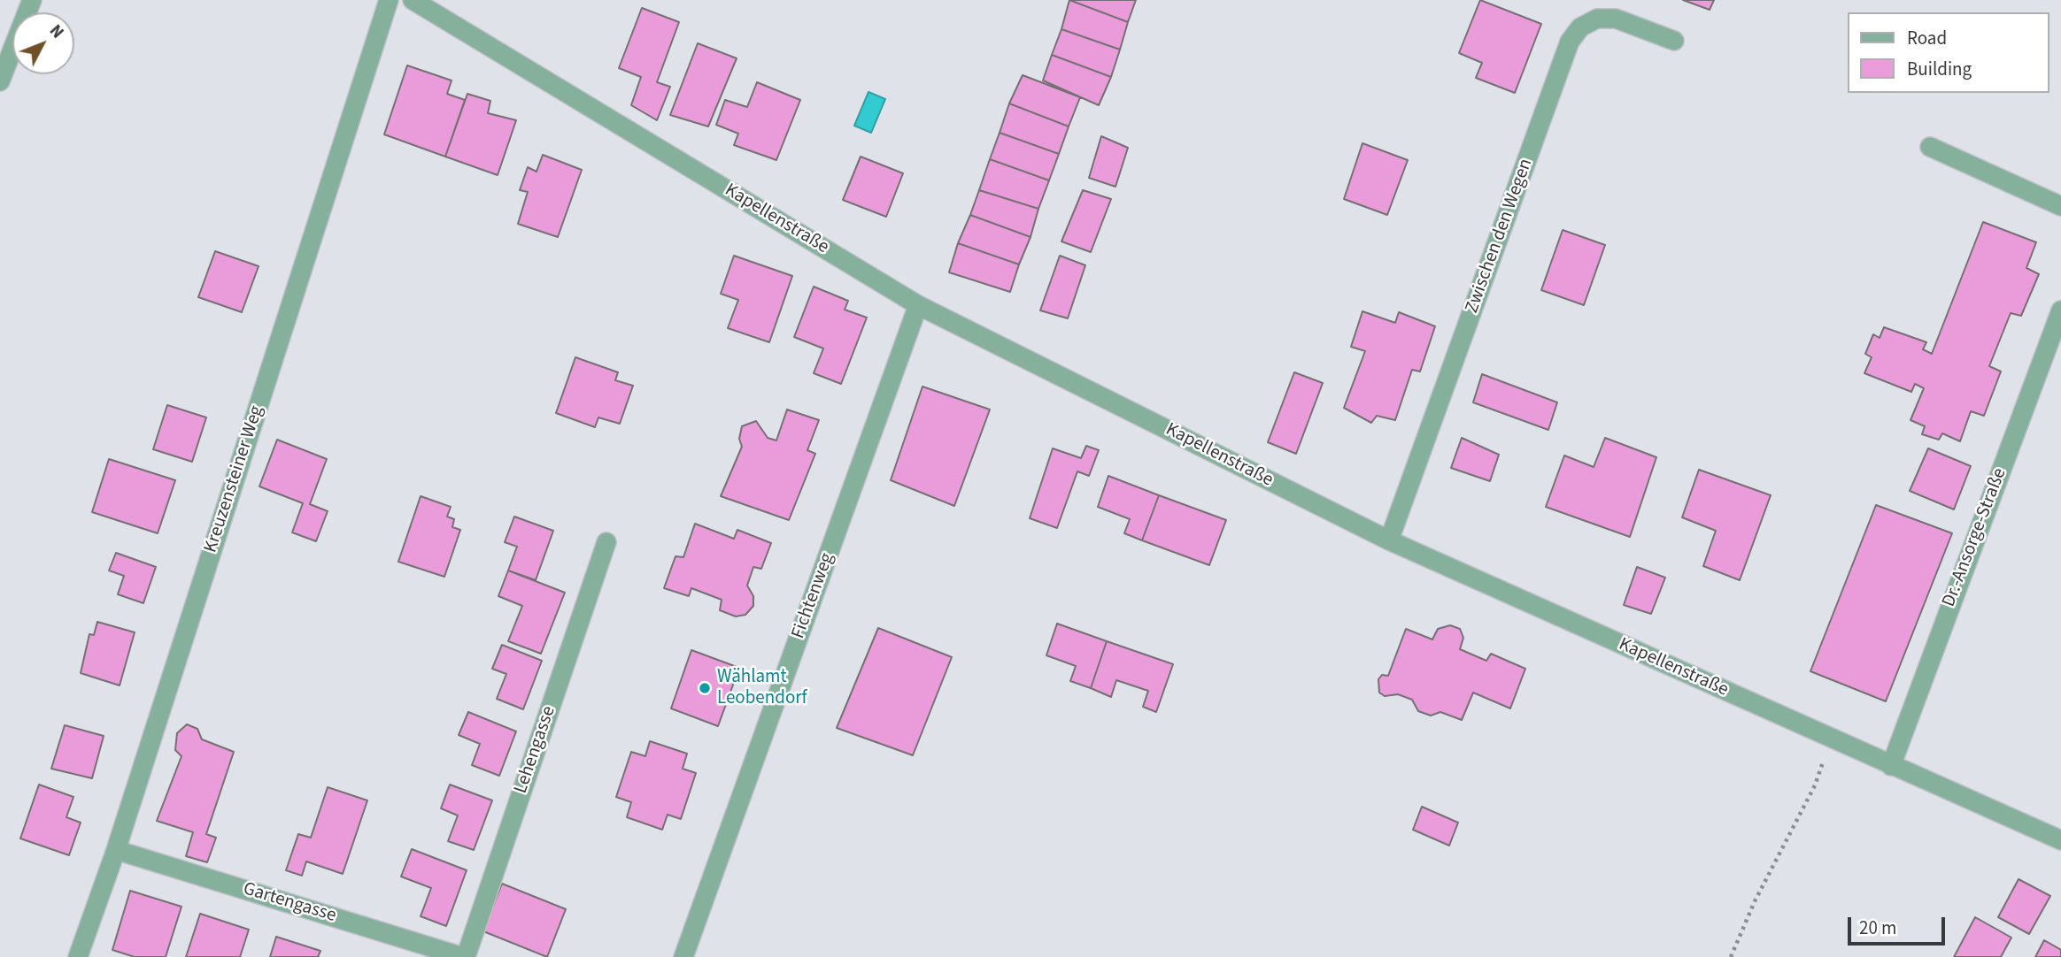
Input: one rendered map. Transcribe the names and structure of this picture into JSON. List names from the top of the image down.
{
  "streets": {
    "street": [
      "Kapellenstraße",
      "Zwischen den Wegen",
      "Kreuzensteiner Weg",
      "Dr.-Ansorge-Straße",
      "Fichtenweg",
      "Lehengasse",
      "Gartengasse"
    ]
  },
  "crossings": [
    ["Kapellenstraße", "Zwischen den Wegen"],
    ["Kapellenstraße", "Dr.-Ansorge-Straße"],
    ["Kapellenstraße", "Fichtenweg"],
    ["Kreuzensteiner Weg", "Gartengasse"],
    ["Lehengasse", "Gartengasse"]
  ],
  "places": ["Wählamt Leobendorf"],
  "legend": ["Road", "Building"],
  "scale_bar": "20 m",
  "north": "top right"
}
